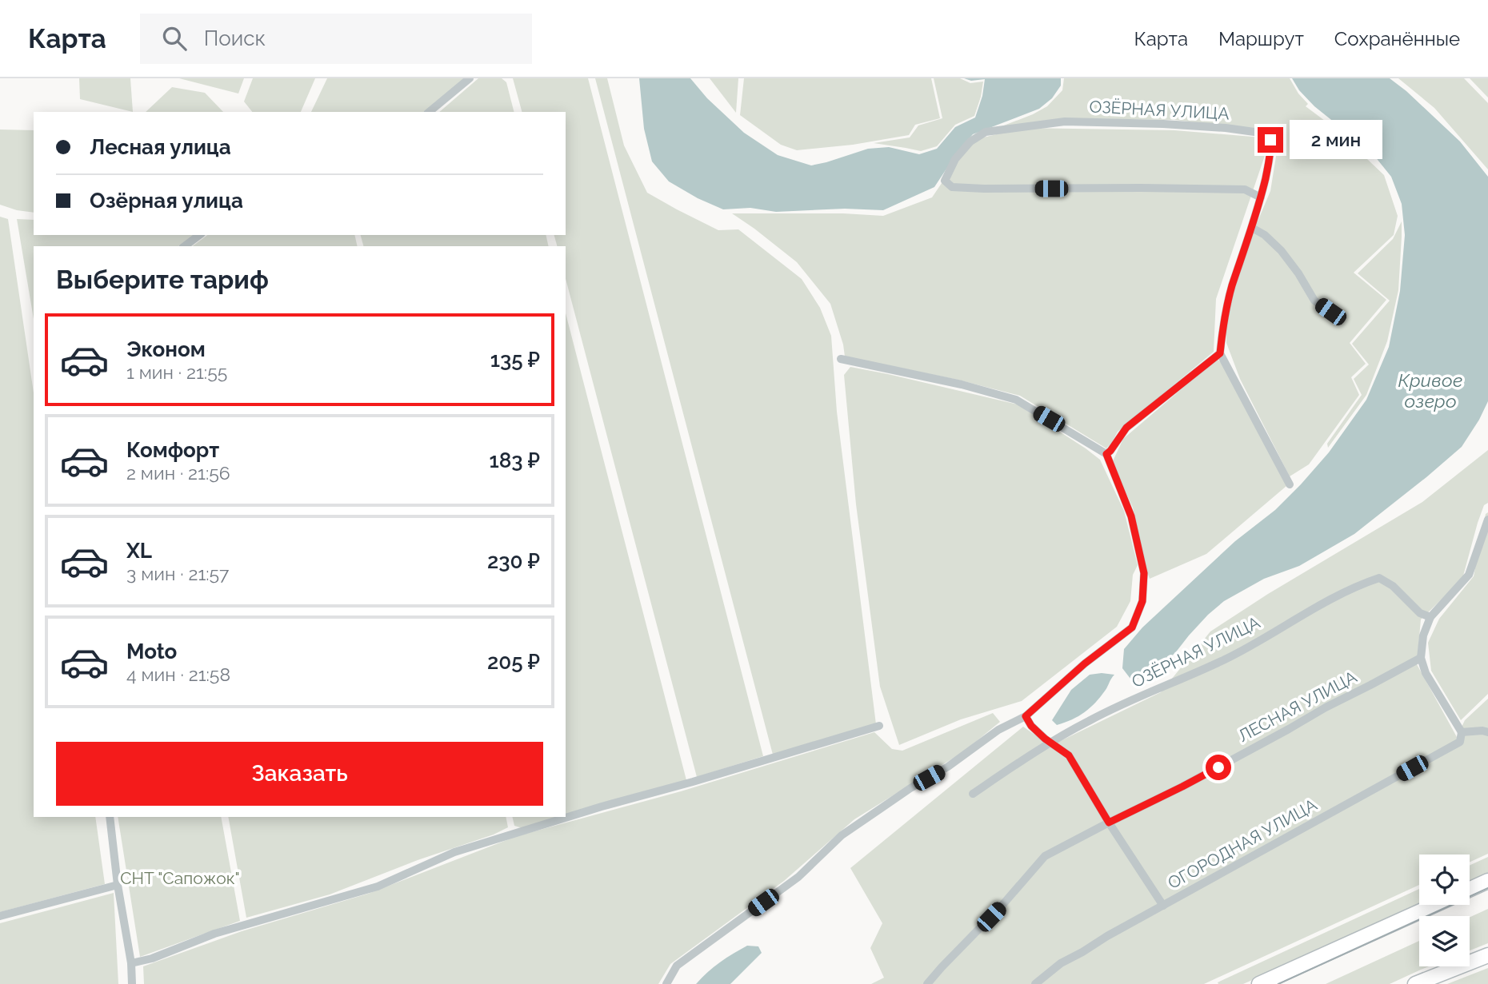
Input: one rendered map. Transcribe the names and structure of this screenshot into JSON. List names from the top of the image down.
{
  "streets": {
    "street": ["ОЗЁРНАЯ УЛИЦА", "ЛЕСНАЯ УЛИЦА", "ОГОРОДНАЯ УЛИЦА"]
  },
  "water": ["Кривое озеро"],
  "parks": ["СНТ \"Сапожок\""],
  "page": {
    "header": "Карта",
    "search": "Поиск",
    "nav": ["Карта", "Маршрут", "Сохранённые"],
    "banner": ["Лесная улица", "Озёрная улица"],
    "bubble": "2 мин",
    "heading": "Выберите тариф",
    "list": [
      {
        "name": "Эконом",
        "note": "1 мин · 21:55",
        "value": "135 ₽"
      },
      {
        "name": "Комфорт",
        "note": "2 мин · 21:56",
        "value": "183 ₽"
      },
      {
        "name": "XL",
        "note": "3 мин · 21:57",
        "value": "230 ₽"
      },
      {
        "name": "Moto",
        "note": "4 мин · 21:58",
        "value": "205 ₽"
      }
    ],
    "buttons": "Заказать"
  }
}
